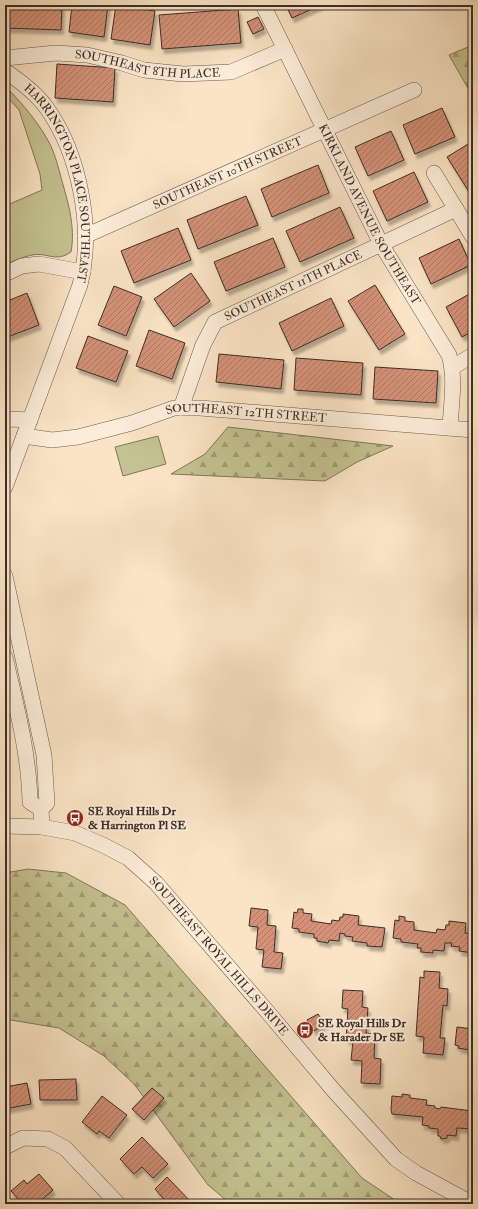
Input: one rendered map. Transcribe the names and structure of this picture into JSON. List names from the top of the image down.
{
  "streets": {
    "street": [
      "SOUTHEAST 8TH PLACE",
      "SOUTHEAST 10TH STREET",
      "HARRINGTON PLACE SOUTHEAST",
      "KIRKLAND AVENUE SOUTHEAST",
      "SOUTHEAST 11TH PLACE",
      "SOUTHEAST 12TH STREET",
      "SOUTHEAST ROYAL HILLS DRIVE"
    ]
  },
  "crossings": [
    ["SOUTHEAST 8TH PLACE", "KIRKLAND AVENUE SOUTHEAST"],
    ["SOUTHEAST 10TH STREET", "HARRINGTON PLACE SOUTHEAST"],
    ["SOUTHEAST 10TH STREET", "KIRKLAND AVENUE SOUTHEAST"],
    ["HARRINGTON PLACE SOUTHEAST", "SOUTHEAST 12TH STREET"],
    ["KIRKLAND AVENUE SOUTHEAST", "SOUTHEAST 11TH PLACE"],
    ["KIRKLAND AVENUE SOUTHEAST", "SOUTHEAST 12TH STREET"],
    ["SOUTHEAST 11TH PLACE", "SOUTHEAST 12TH STREET"]
  ],
  "places": {
    "bus stop": ["SE Royal Hills Dr & Harrington Pl SE", "SE Royal Hills Dr & Harader Dr SE"]
  }
}
